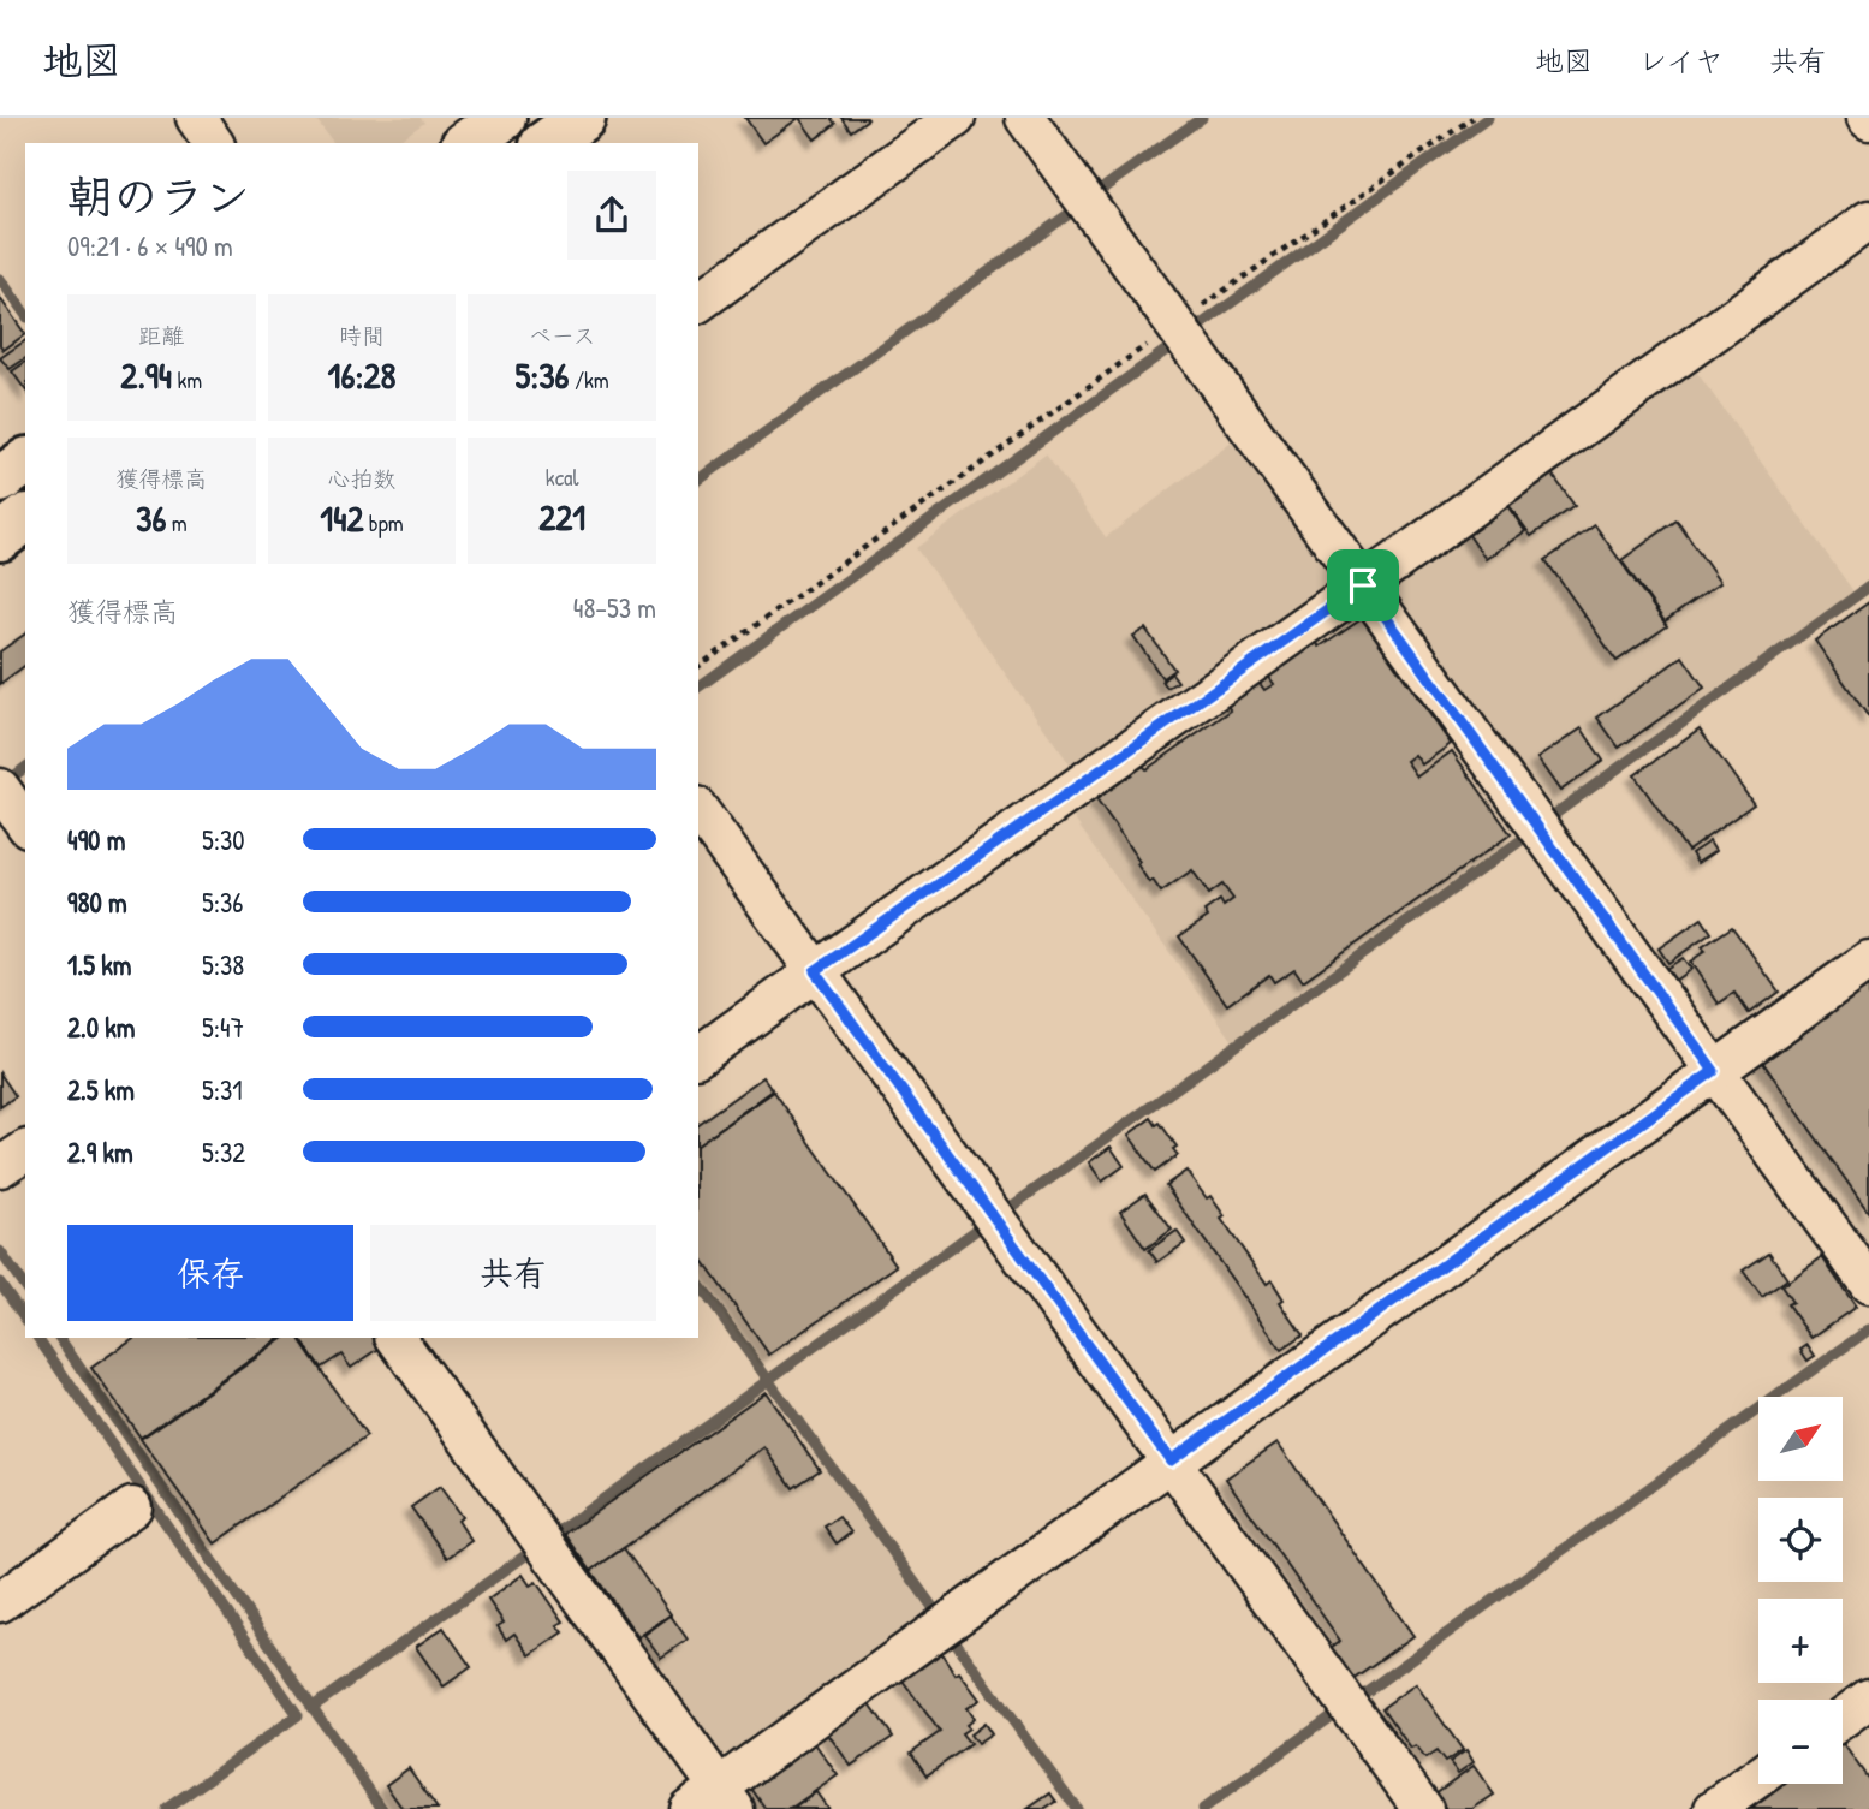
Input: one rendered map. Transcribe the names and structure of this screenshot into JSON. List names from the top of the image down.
{
  "north": "top right",
  "page": {
    "header": "地図",
    "nav": ["地図", "レイヤ", "共有"],
    "heading": ["朝のラン", "09:21 · 6 × 490 m"],
    "stats": [
      ["距離", "2.94 km"],
      ["時間", "16:28"],
      ["ペース", "5:36 /km"],
      ["獲得標高", "36 m"],
      ["心拍数", "142 bpm"],
      ["kcal", "221"]
    ],
    "chart": ["獲得標高", "48–53 m"],
    "list": [
      {
        "name": "490 m",
        "note": "5:30"
      },
      {
        "name": "980 m",
        "note": "5:36"
      },
      {
        "name": "1.5 km",
        "note": "5:38"
      },
      {
        "name": "2.0 km",
        "note": "5:47"
      },
      {
        "name": "2.5 km",
        "note": "5:31"
      },
      {
        "name": "2.9 km",
        "note": "5:32"
      }
    ],
    "buttons": ["保存", "共有"],
    "map_buttons": ["+", "−"]
  }
}
